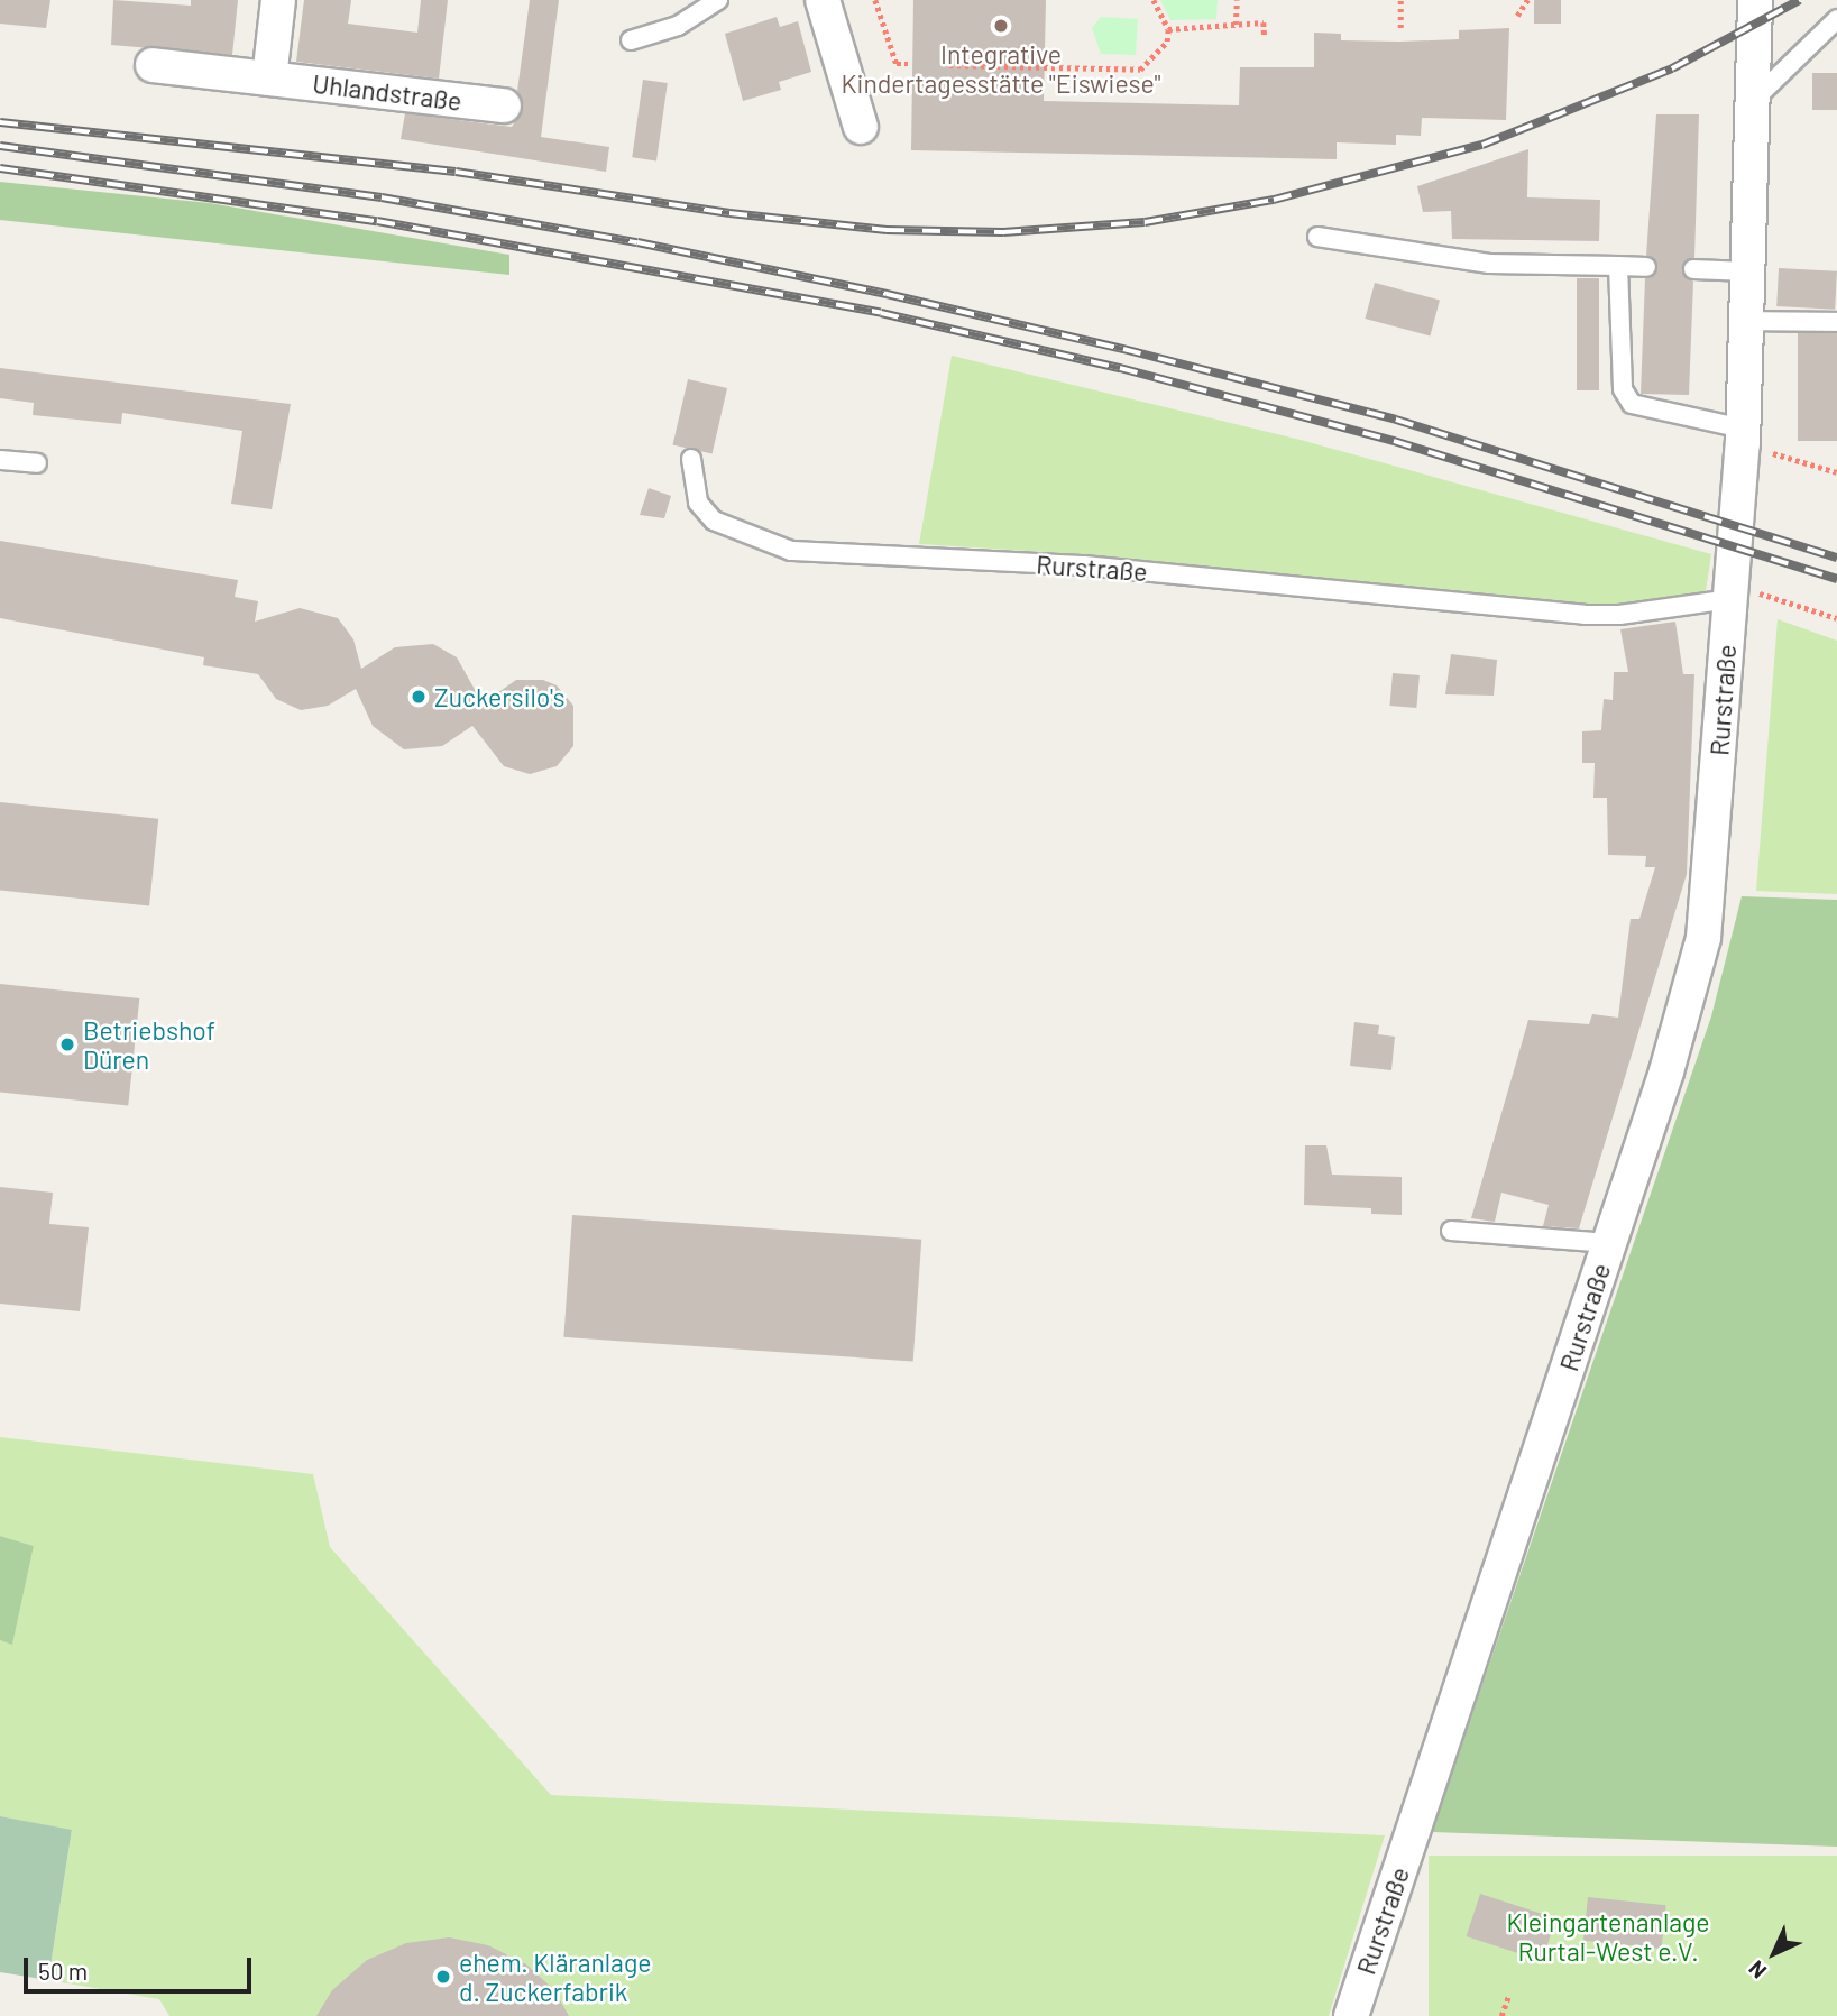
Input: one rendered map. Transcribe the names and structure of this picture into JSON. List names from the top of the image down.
{
  "streets": {
    "street": ["Uhlandstraße", "Rurstraße"]
  },
  "parks": ["Kleingartenanlage Rurtal-West e.V."],
  "places": [
    "Integrative Kindertagesstätte \"Eiswiese\"",
    "Zuckersilo's",
    "Betriebshof Düren",
    "ehem. Kläranlage d. Zuckerfabrik"
  ],
  "scale_bar": "50 m",
  "north": "bottom left"
}
